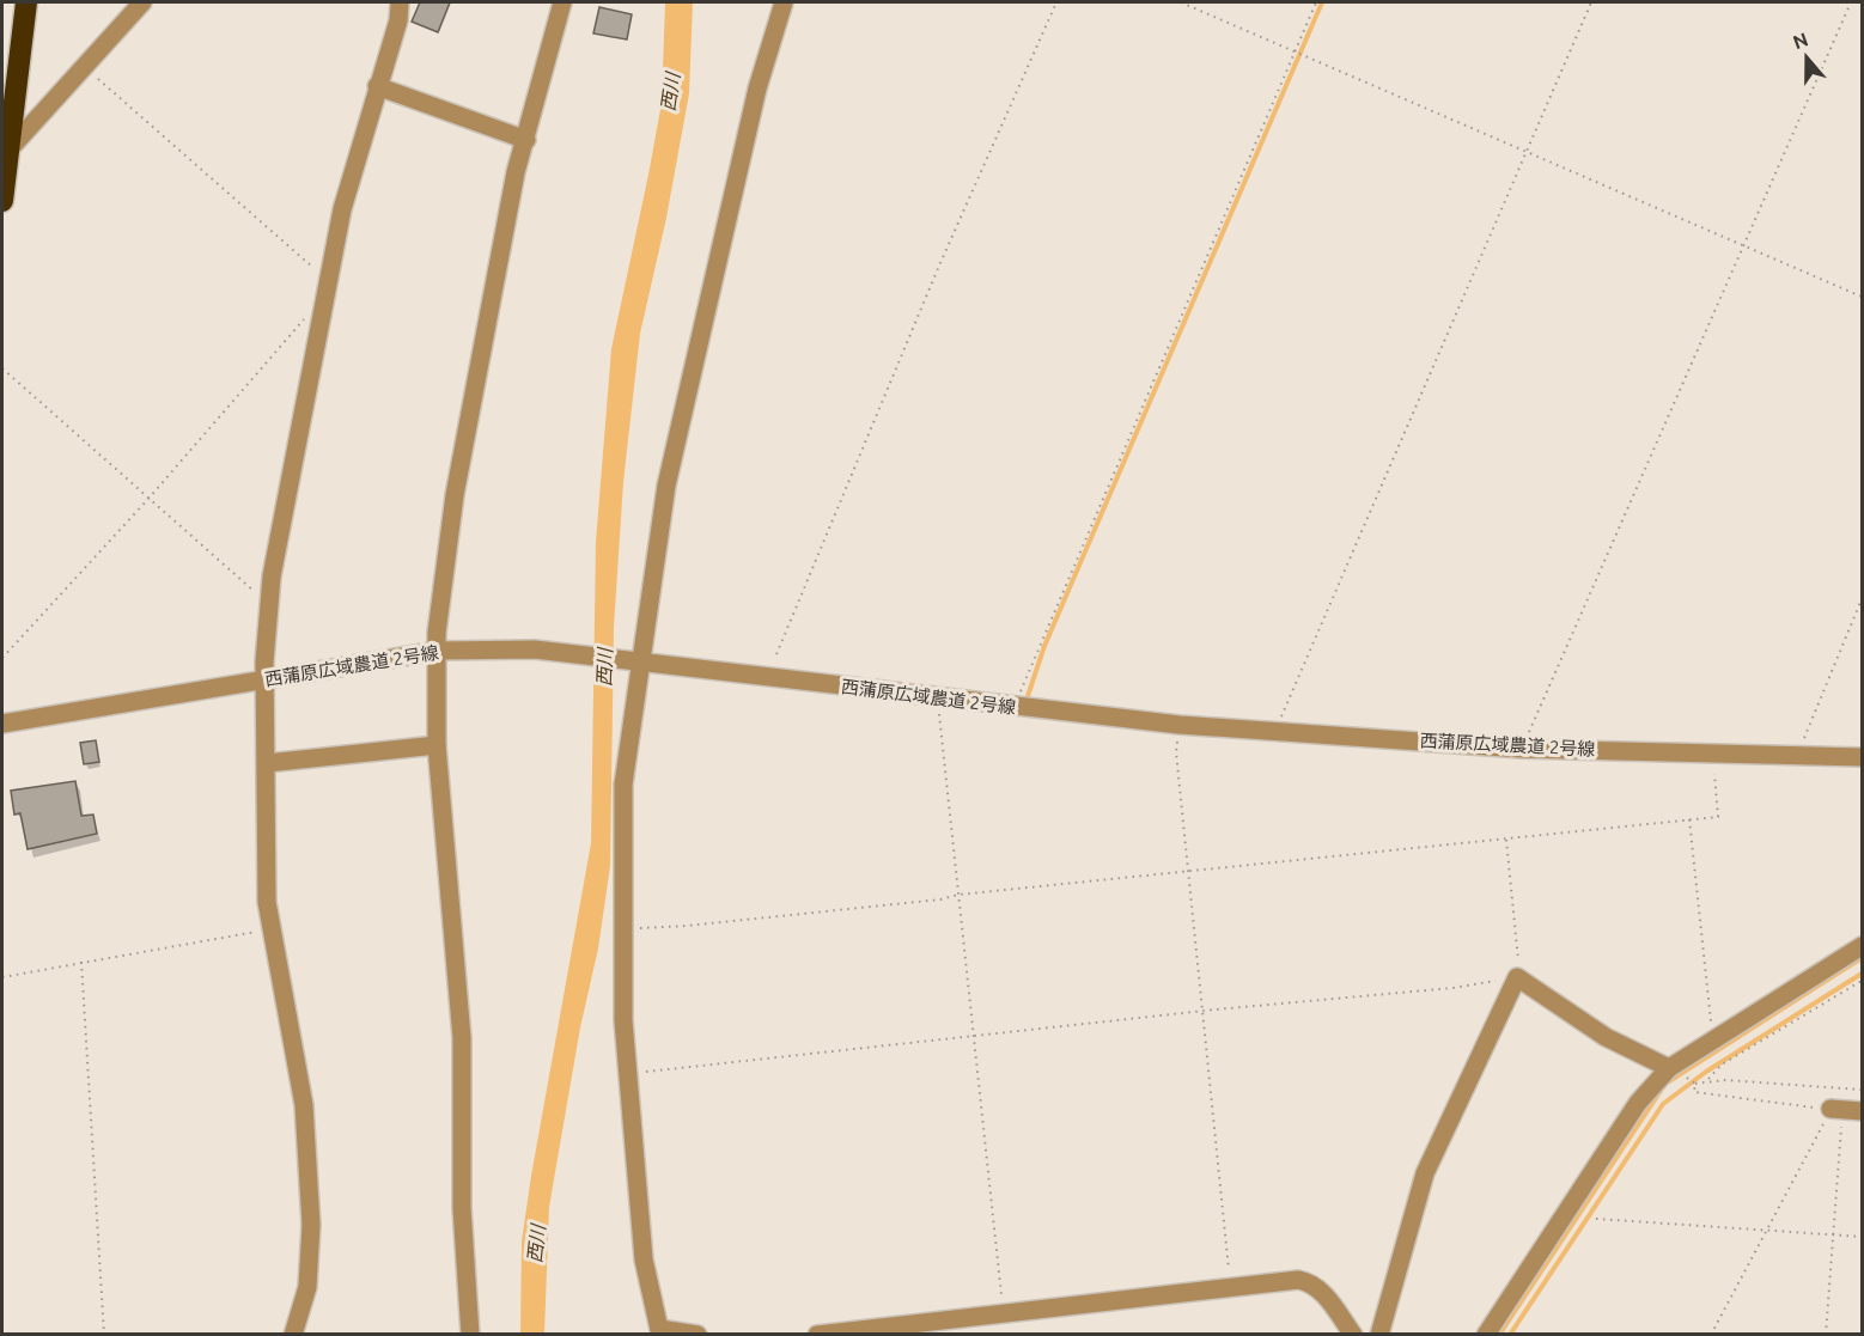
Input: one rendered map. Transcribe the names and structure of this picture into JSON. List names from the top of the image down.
{
  "streets": {
    "street": ["西蒲原広域農道 2号線"]
  },
  "water": ["西川"],
  "north": "top"
}
